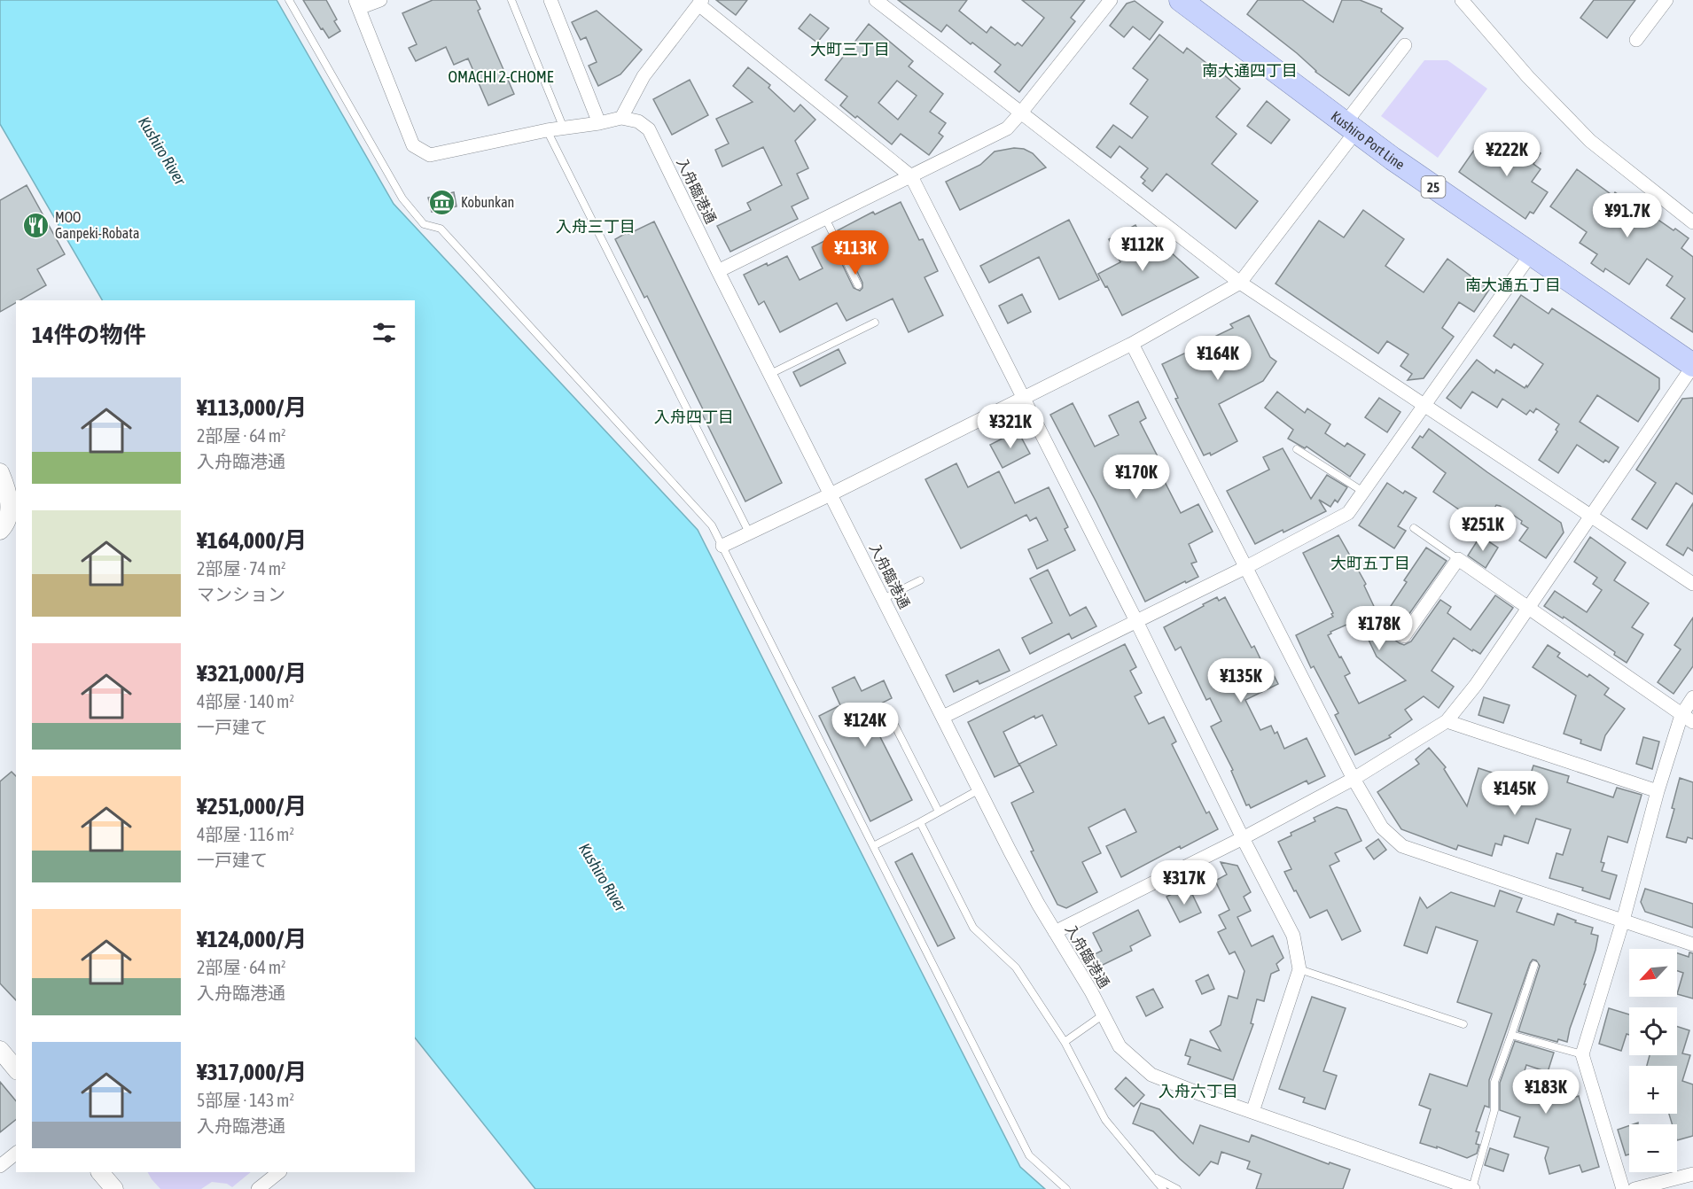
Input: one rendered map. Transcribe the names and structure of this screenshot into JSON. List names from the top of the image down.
{
  "streets": {
    "main road": ["Kushiro Port Line", "25"],
    "street": ["入舟臨港通"]
  },
  "districts": [
    "大町三丁目",
    "南大通四丁目",
    "OMACHI 2-CHOME",
    "入舟三丁目",
    "南大通五丁目",
    "入舟四丁目",
    "大町五丁目",
    "入舟六丁目"
  ],
  "water": ["Kushiro River"],
  "places": {
    "museum": ["Kobunkan"],
    "restaurant": ["MOO Ganpeki-Robata"]
  },
  "north": "bottom left",
  "page": {
    "price": [
      "¥222K",
      "¥91.7K",
      "¥112K",
      "¥113K",
      "¥164K",
      "¥321K",
      "¥170K",
      "¥251K",
      "¥178K",
      "¥135K",
      "¥124K",
      "¥145K",
      "¥317K",
      "¥183K"
    ],
    "heading": "14件の物件",
    "list": [
      {
        "name": "¥113,000/月",
        "note": "2部屋 · 64 m² · 入舟臨港通"
      },
      {
        "name": "¥164,000/月",
        "note": "2部屋 · 74 m² · マンション"
      },
      {
        "name": "¥321,000/月",
        "note": "4部屋 · 140 m² · 一戸建て"
      },
      {
        "name": "¥251,000/月",
        "note": "4部屋 · 116 m² · 一戸建て"
      },
      {
        "name": "¥124,000/月",
        "note": "2部屋 · 64 m² · 入舟臨港通"
      },
      {
        "name": "¥317,000/月",
        "note": "5部屋 · 143 m² · 入舟臨港通"
      }
    ],
    "map_buttons": ["+", "−"]
  }
}
